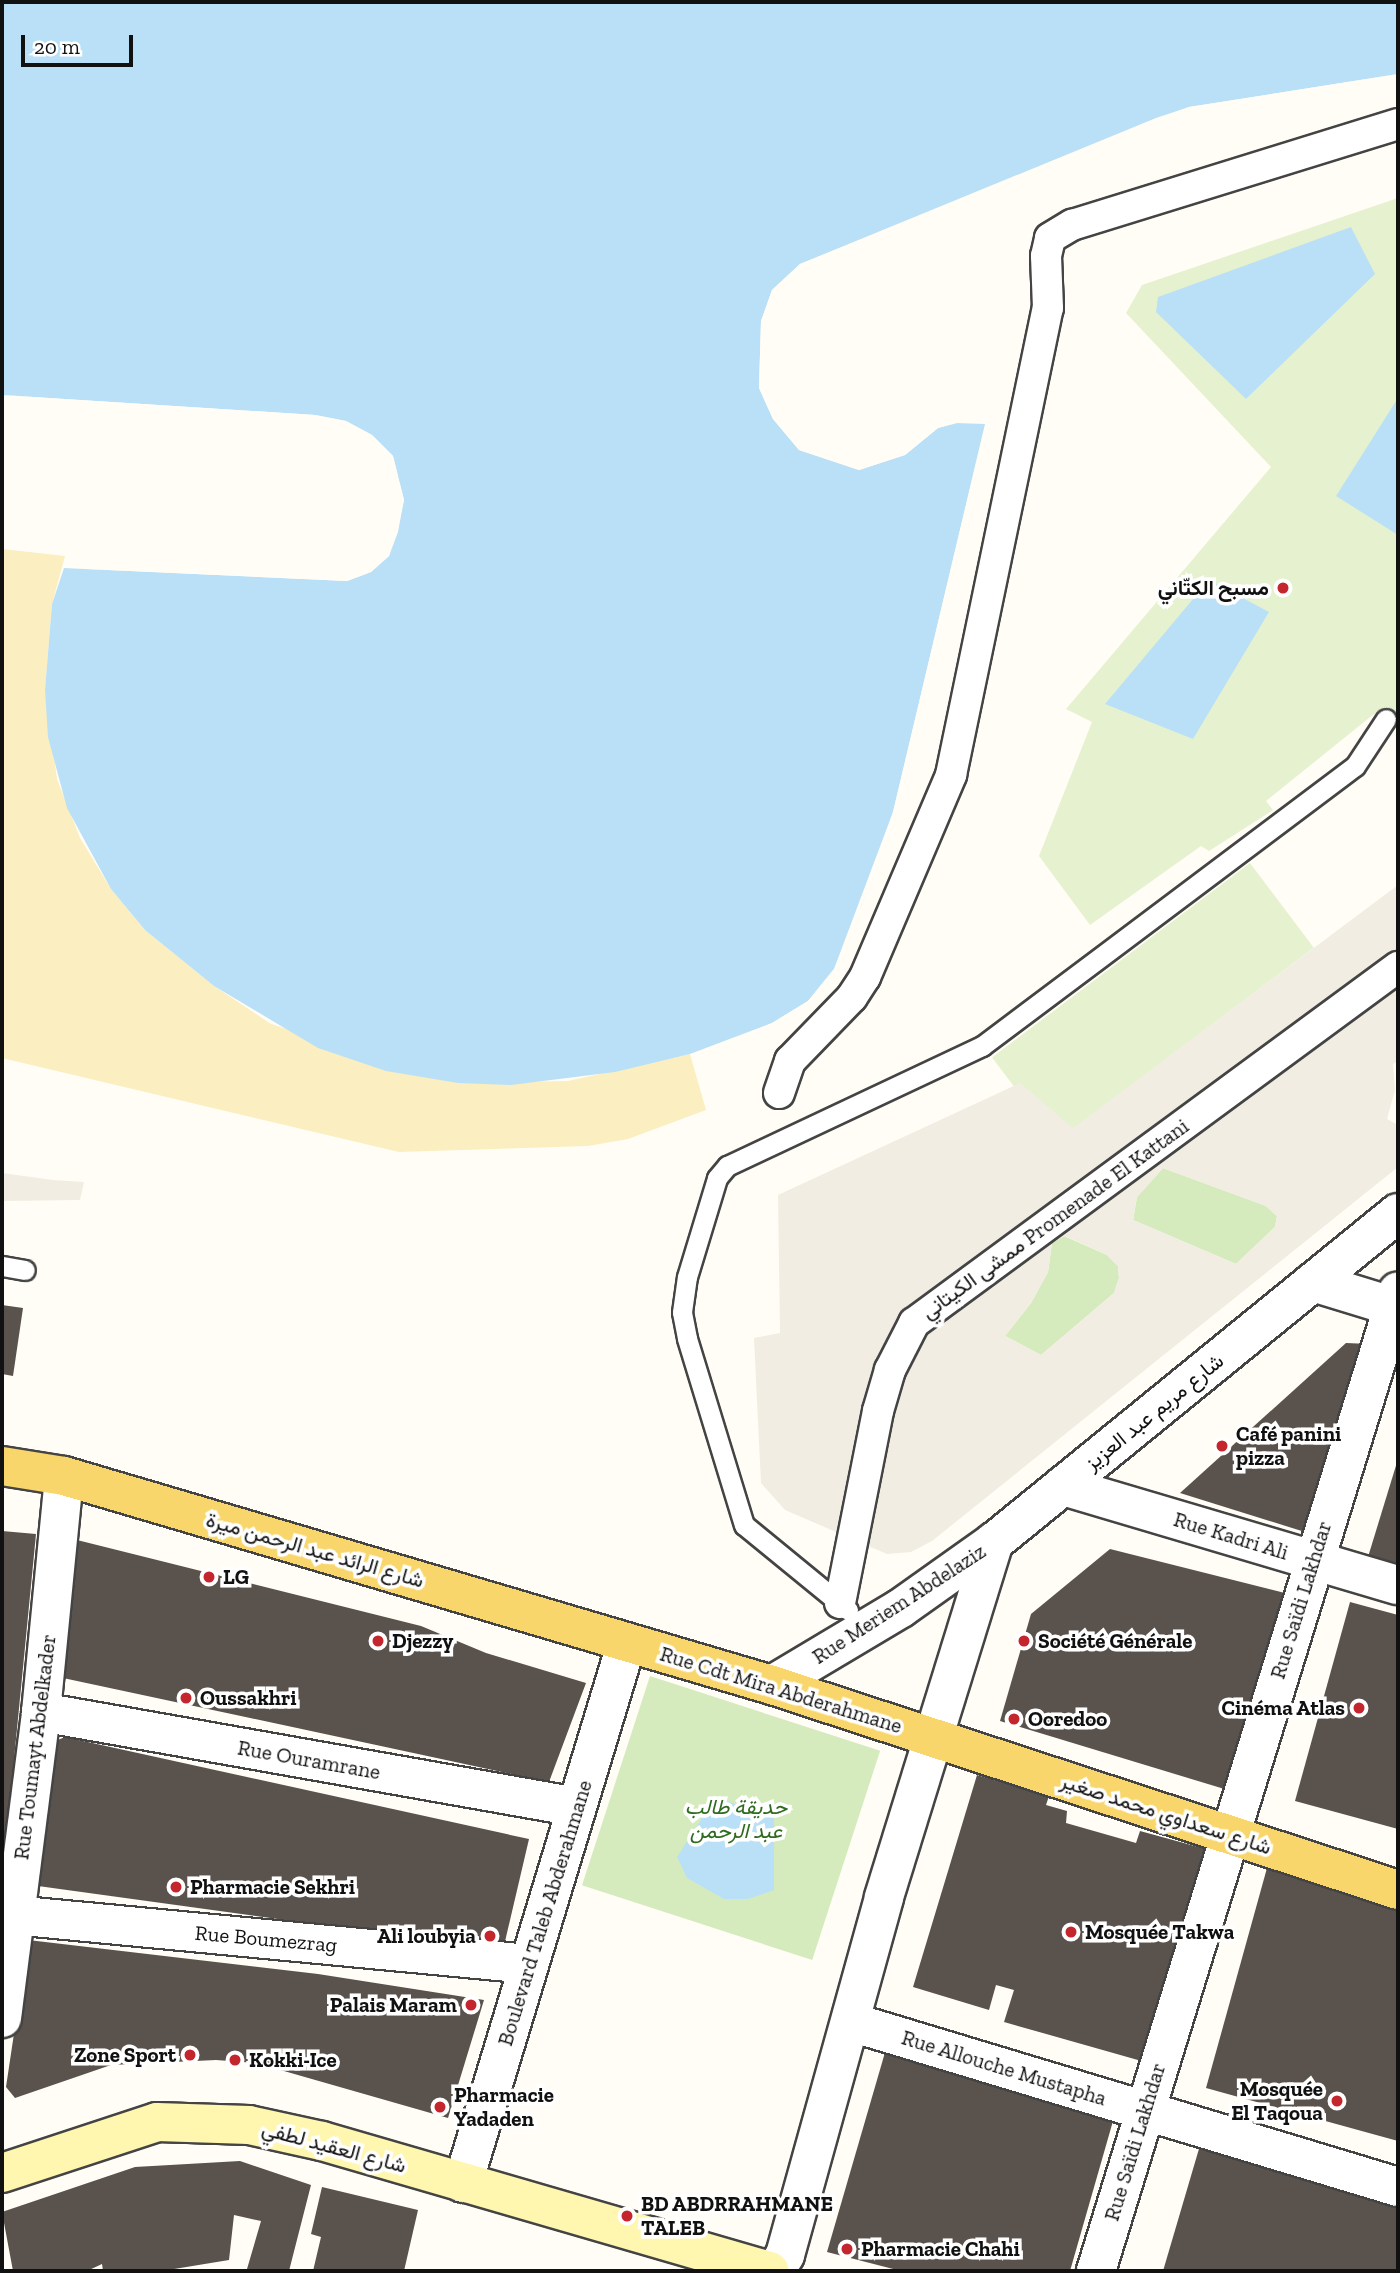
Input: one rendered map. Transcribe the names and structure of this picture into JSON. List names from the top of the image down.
{
  "streets": {
    "main road": [
      "شارع الرائد عبد الرحمن ميرة",
      "Rue Cdt Mira Abderahmane",
      "شارع سعداوي محمد صغير",
      "شارع العقيد لطفي"
    ],
    "street": [
      "ممشى الكيتاني Promenade El Kattani",
      "شارع مريم عبد العزيز",
      "Rue Kadri Ali",
      "Rue Saïdi Lakhdar",
      "Rue Meriem Abdelaziz",
      "Rue Toumayt Abdelkader",
      "Rue Ouramrane",
      "Boulevard Taleb Abderahmane",
      "Rue Boumezrag",
      "Rue Allouche Mustapha"
    ]
  },
  "crossings": [
    ["ممشى الكيتاني Promenade El Kattani", "Rue Meriem Abdelaziz"],
    ["شارع مريم عبد العزيز", "Rue Kadri Ali"],
    ["شارع مريم عبد العزيز", "Rue Meriem Abdelaziz"],
    ["Rue Kadri Ali", "Rue Saïdi Lakhdar"],
    ["شارع الرائد عبد الرحمن ميرة", "Rue Cdt Mira Abderahmane"],
    ["شارع الرائد عبد الرحمن ميرة", "Rue Toumayt Abdelkader"],
    ["شارع الرائد عبد الرحمن ميرة", "Boulevard Taleb Abderahmane"],
    ["Rue Saïdi Lakhdar", "شارع سعداوي محمد صغير"],
    ["Rue Saïdi Lakhdar", "Rue Allouche Mustapha"],
    ["Rue Meriem Abdelaziz", "Rue Cdt Mira Abderahmane"],
    ["Rue Meriem Abdelaziz", "شارع سعداوي محمد صغير"],
    ["Rue Cdt Mira Abderahmane", "شارع سعداوي محمد صغير"],
    ["Rue Cdt Mira Abderahmane", "Boulevard Taleb Abderahmane"],
    ["Rue Toumayt Abdelkader", "Rue Ouramrane"],
    ["Rue Toumayt Abdelkader", "Rue Boumezrag"],
    ["Rue Ouramrane", "Boulevard Taleb Abderahmane"],
    ["Boulevard Taleb Abderahmane", "Rue Boumezrag"],
    ["Boulevard Taleb Abderahmane", "شارع العقيد لطفي"]
  ],
  "parks": ["حديقة طالب عبد الرحمن"],
  "places": [
    "مسبح الكتّاني",
    "Café panini pizza",
    "LG",
    "Djezzy",
    "Société Générale",
    "Oussakhri",
    "Cinéma Atlas",
    "Ooredoo",
    "Pharmacie Sekhri",
    "Mosquée Takwa",
    "Ali loubyia",
    "Palais Maram",
    "Zone Sport",
    "Kokki-Ice",
    "Mosquée El Taqoua",
    "Pharmacie Yadaden",
    "BD ABDRRAHMANE TALEB",
    "Pharmacie Chahi"
  ],
  "scale_bar": "20 m"
}
